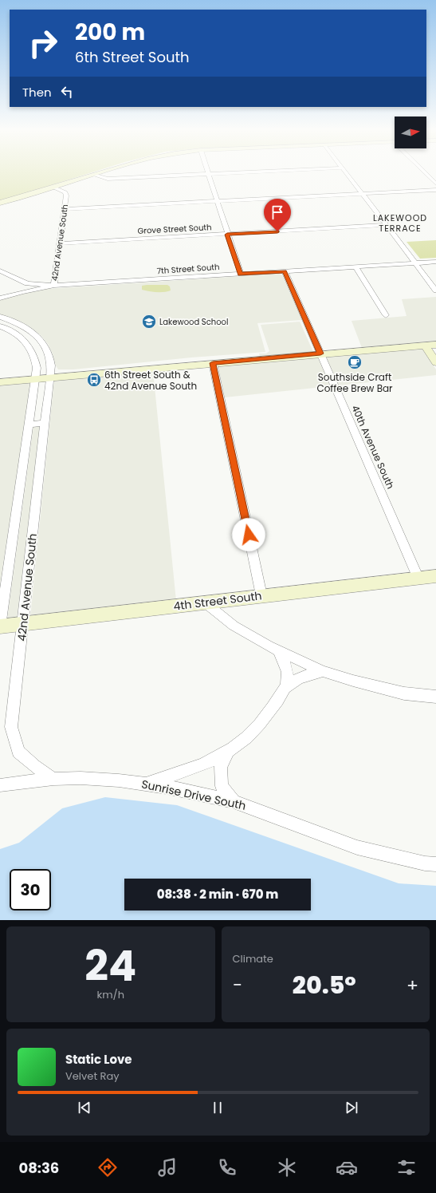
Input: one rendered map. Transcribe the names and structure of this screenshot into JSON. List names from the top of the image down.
{
  "streets": {
    "main road": ["4th Street South"],
    "street": [
      "Grove Street South",
      "42nd Avenue South",
      "7th Street South",
      "40th Avenue South",
      "Sunrise Drive South"
    ]
  },
  "crossings": [
    ["Grove Street South", "42nd Avenue South"],
    ["42nd Avenue South", "7th Street South"],
    ["42nd Avenue South", "4th Street South"],
    ["42nd Avenue South", "Sunrise Drive South"],
    ["7th Street South", "40th Avenue South"],
    ["40th Avenue South", "4th Street South"]
  ],
  "districts": ["LAKEWOOD TERRACE"],
  "places": {
    "school or university": ["Lakewood School"],
    "cafe": ["Southside Craft Coffee Brew Bar"],
    "bus stop": ["6th Street South & 42nd Avenue South"]
  },
  "north": "right",
  "page": {
    "turn": ["200 m", "6th Street South"],
    "then": "Then",
    "limit": "30",
    "trip": "08:38 · 2 min · 670 m",
    "tile": [
      ["24", "km/h"],
      "Climate"
    ],
    "heat": ["−", "20.5°", "+"],
    "song": ["Static Love", "Velvet Ray"],
    "tabs": "08:36"
  }
}
